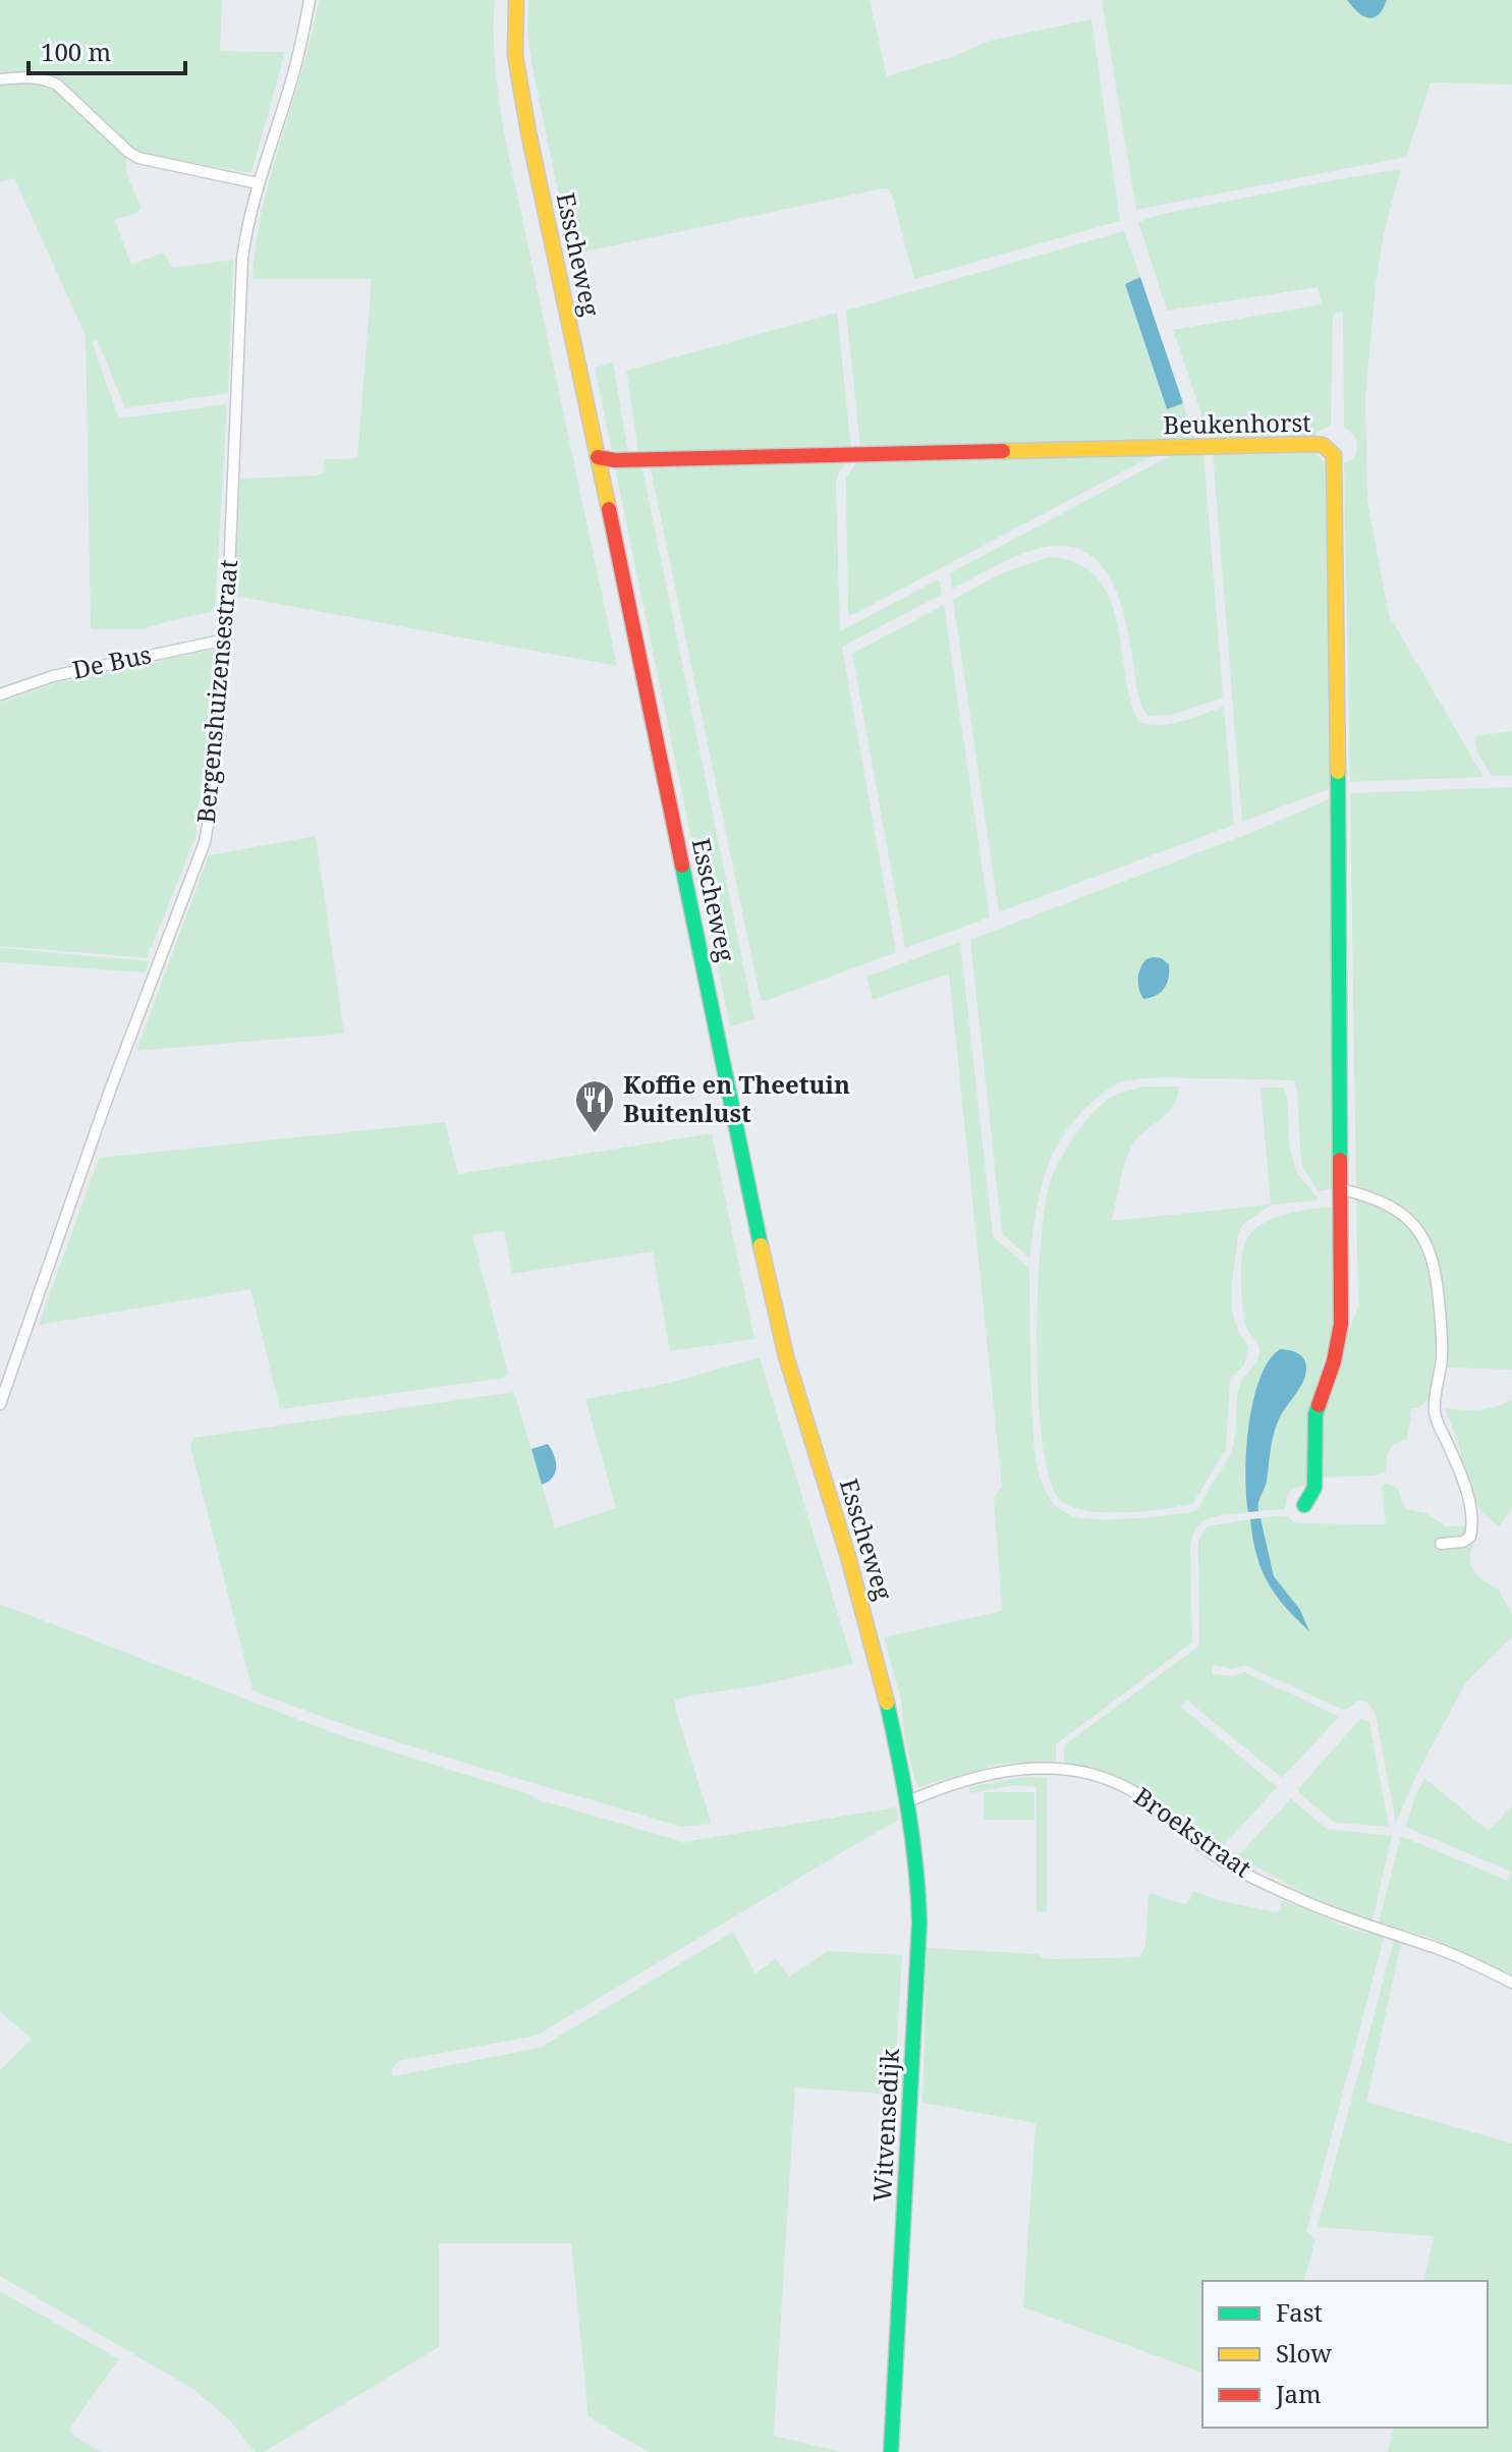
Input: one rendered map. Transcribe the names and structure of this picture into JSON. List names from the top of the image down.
{
  "streets": {
    "street": [
      "Esscheweg",
      "Beukenhorst",
      "De Bus",
      "Bergenshuizensestraat",
      "Broekstraat",
      "Witvensedijk"
    ]
  },
  "crossings": [
    ["Esscheweg", "Beukenhorst"],
    ["Esscheweg", "Broekstraat"],
    ["Esscheweg", "Witvensedijk"],
    ["De Bus", "Bergenshuizensestraat"],
    ["Broekstraat", "Witvensedijk"]
  ],
  "places": {
    "restaurant": ["Koffie en Theetuin Buitenlust"]
  },
  "legend": ["Fast", "Slow", "Jam"],
  "scale_bar": "100 m"
}
